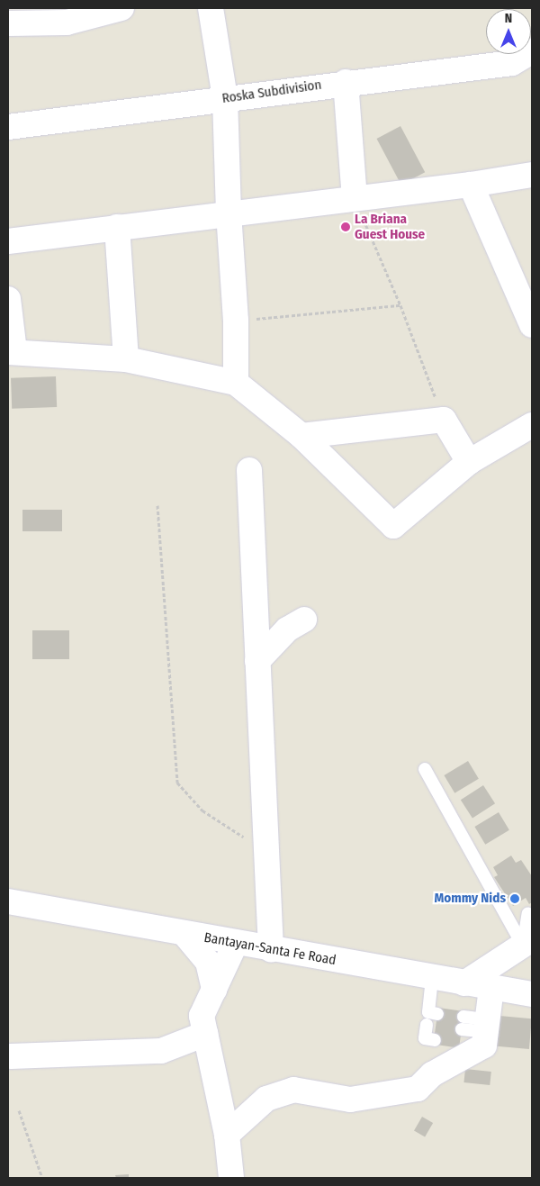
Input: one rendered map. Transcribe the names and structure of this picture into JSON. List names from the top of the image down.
{
  "streets": {
    "street": ["Roska Subdivision", "Bantayan-Santa Fe Road"]
  },
  "places": ["La Briana Guest House", "Mommy Nids"],
  "north": "top"
}
